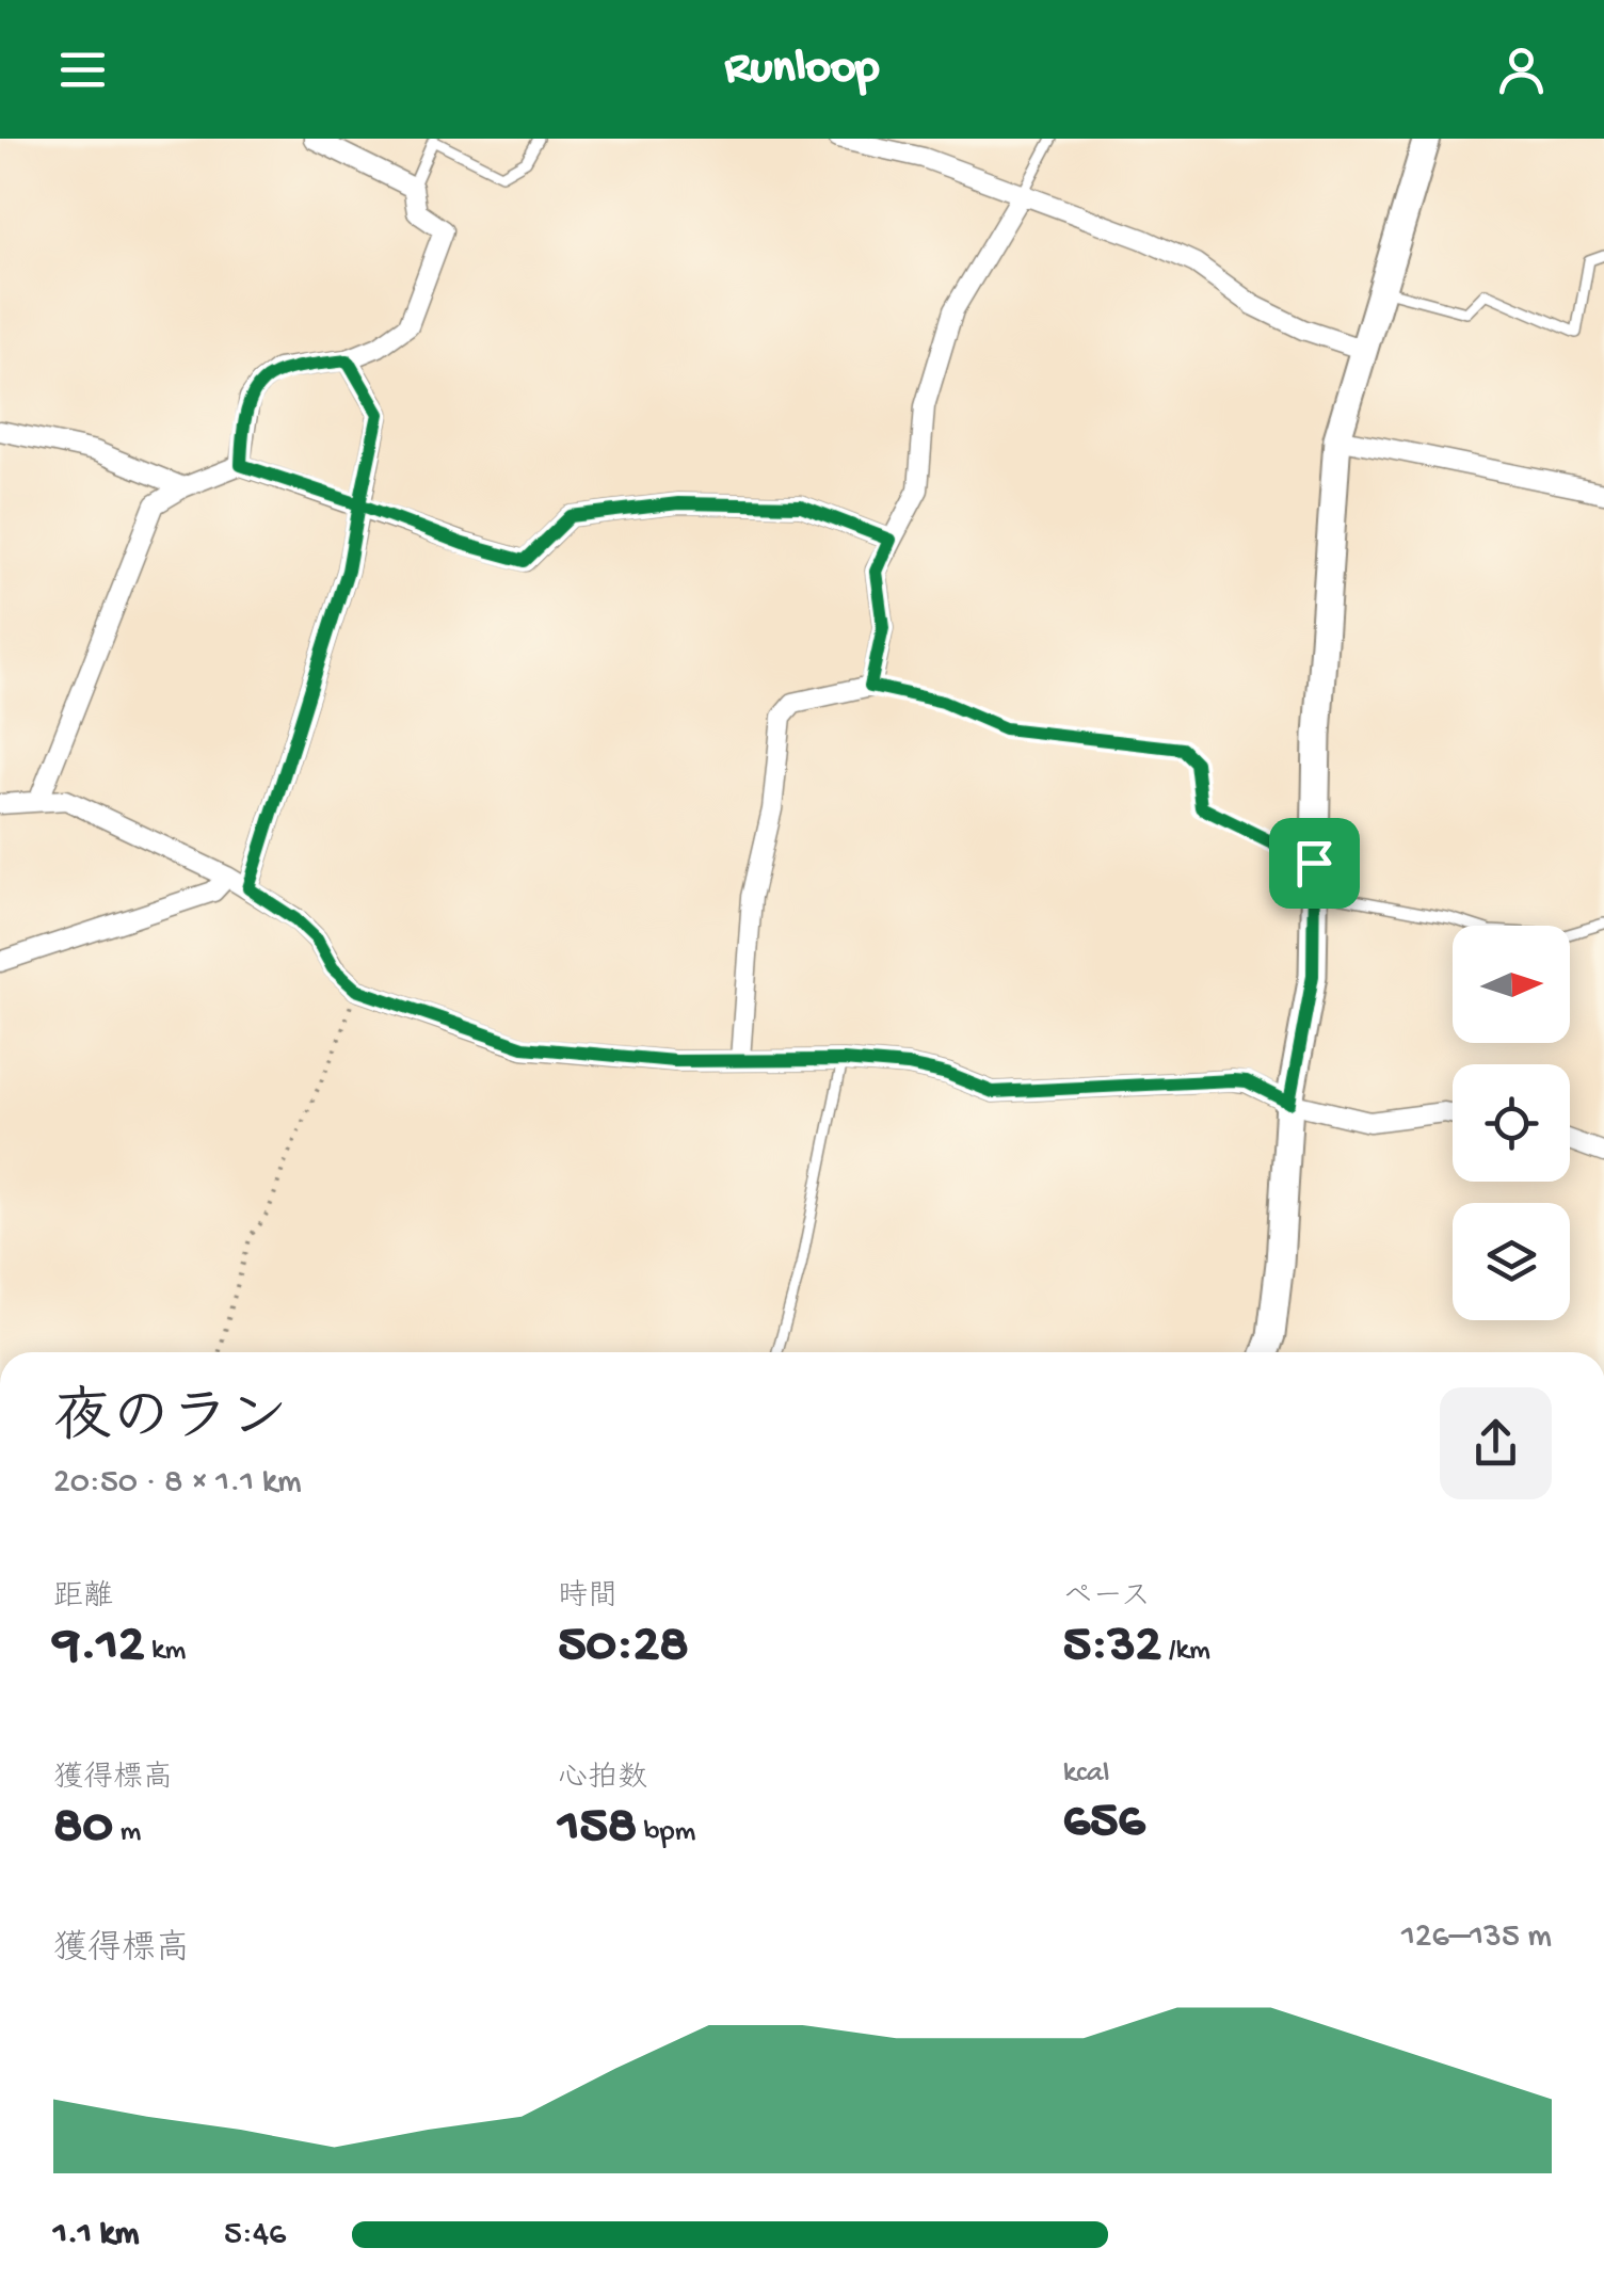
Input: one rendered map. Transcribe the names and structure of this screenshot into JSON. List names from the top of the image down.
{
  "north": "right",
  "page": {
    "header": "Runloop",
    "heading": ["夜のラン", "20:50 · 8 × 1.1 km"],
    "stats": [
      ["距離", "9.12 km"],
      ["時間", "50:28"],
      ["ペース", "5:32 /km"],
      ["獲得標高", "80 m"],
      ["心拍数", "158 bpm"],
      ["kcal", "656"]
    ],
    "chart": ["獲得標高", "126–135 m"],
    "list": [
      {
        "name": "1.1 km",
        "note": "5:46"
      }
    ]
  }
}
